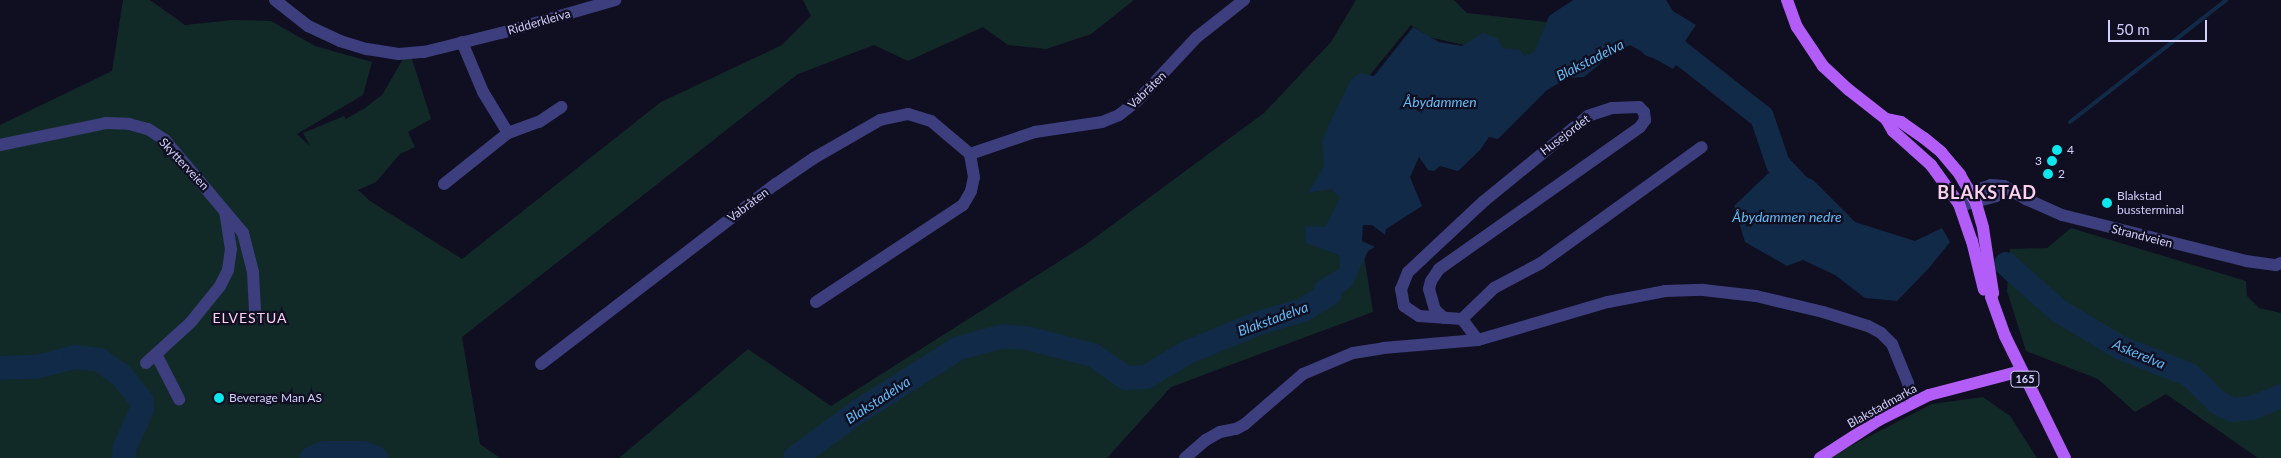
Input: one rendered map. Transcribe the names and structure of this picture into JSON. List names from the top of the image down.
{
  "streets": {
    "main road": ["165", "Blakstadmarka"],
    "street": [
      "Ridderkleiva",
      "Vabråten",
      "Husejordet",
      "Skytterveien",
      "Strandveien"
    ]
  },
  "crossings": [
    ["Strandveien", "165"],
    ["165", "Blakstadmarka"]
  ],
  "districts": ["BLAKSTAD", "ELVESTUA"],
  "water": [
    "Blakstadelva",
    "Åbydammen",
    "Åbydammen nedre",
    "Askerelva"
  ],
  "places": [
    "4",
    "3",
    "2",
    "Blakstad bussterminal",
    "Beverage Man AS"
  ],
  "scale_bar": "50 m"
}
